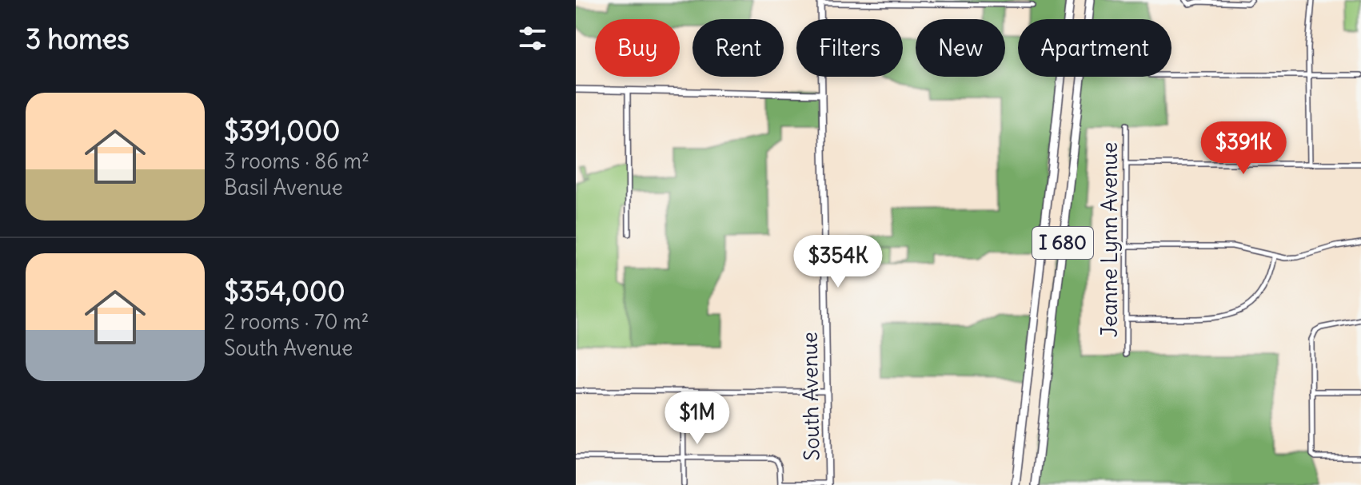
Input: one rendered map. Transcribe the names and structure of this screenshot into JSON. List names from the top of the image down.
{
  "streets": {
    "highway": ["I 680"],
    "main road": ["South Avenue"],
    "street": ["Jeanne Lynn Avenue"]
  },
  "page": {
    "heading": "3 homes",
    "chip": [
      "Buy",
      "Rent",
      "Filters",
      "New",
      "Apartment"
    ],
    "list": [
      {
        "name": "$391,000",
        "note": "3 rooms · 86 m² · Basil Avenue"
      },
      {
        "name": "$354,000",
        "note": "2 rooms · 70 m² · South Avenue"
      }
    ],
    "price": ["$391K", "$354K", "$1M"]
  }
}
